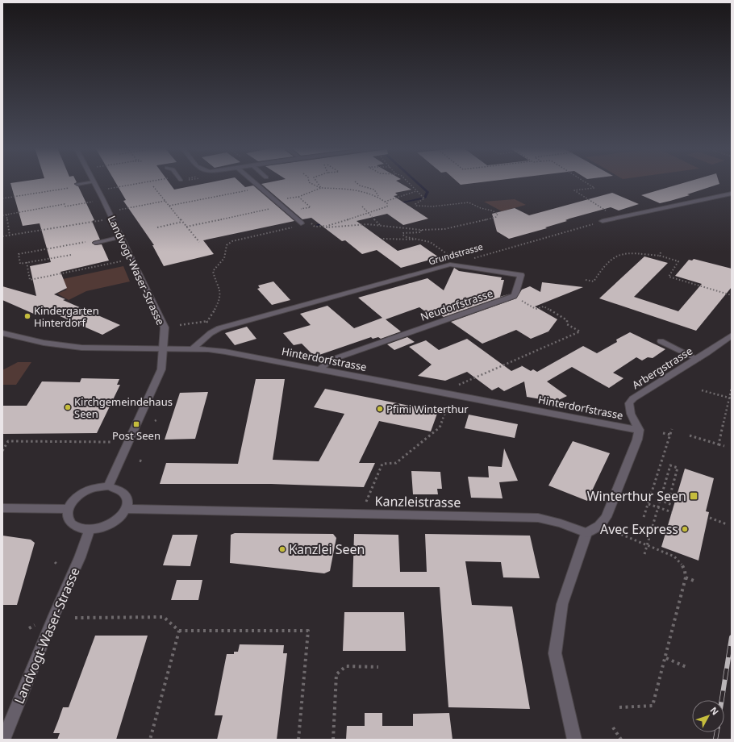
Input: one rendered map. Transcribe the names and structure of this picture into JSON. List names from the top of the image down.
{
  "streets": {
    "street": [
      "Grundstrasse",
      "Landvogt-Waser-Strasse",
      "Neudorfstrasse",
      "Hinterdorfstrasse",
      "Arbergstrasse",
      "Kanzleistrasse"
    ]
  },
  "crossings": [
    ["Grundstrasse", "Neudorfstrasse"],
    ["Grundstrasse", "Hinterdorfstrasse"],
    ["Landvogt-Waser-Strasse", "Hinterdorfstrasse"],
    ["Landvogt-Waser-Strasse", "Kanzleistrasse"],
    ["Neudorfstrasse", "Hinterdorfstrasse"],
    ["Hinterdorfstrasse", "Arbergstrasse"]
  ],
  "places": {
    "other": [
      "Kindergarten Hinterdorf",
      "Kirchgemeindehaus Seen",
      "Pfimi Winterthur",
      "Avec Express",
      "Kanzlei Seen"
    ],
    "transit": ["Post Seen", "Winterthur Seen"]
  },
  "north": "top right"
}
